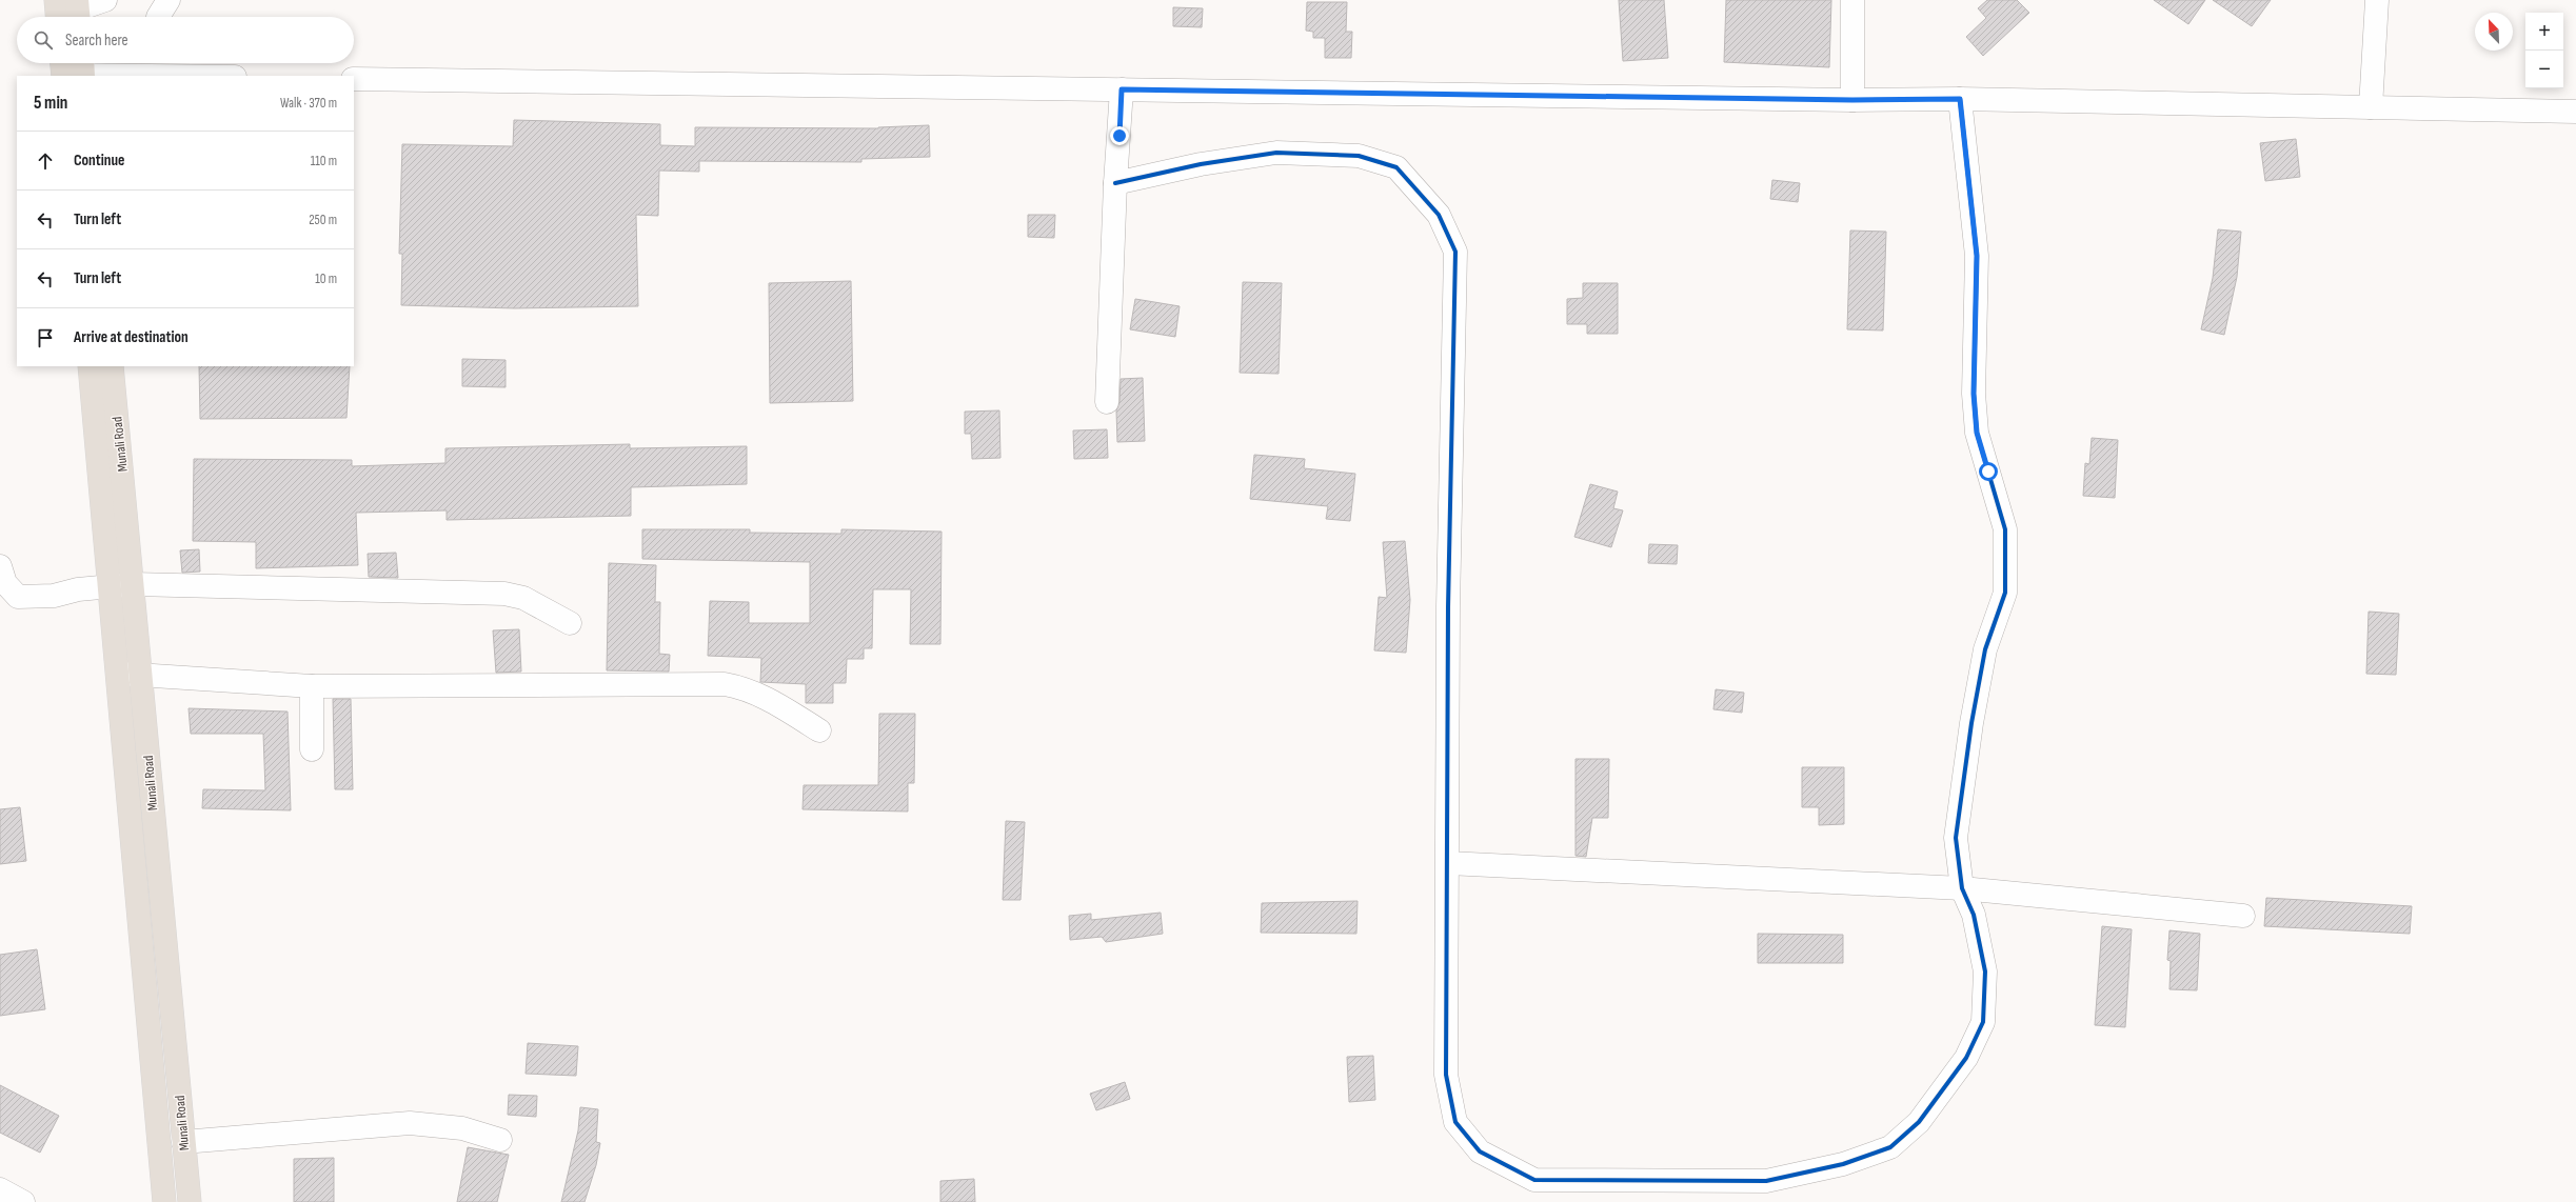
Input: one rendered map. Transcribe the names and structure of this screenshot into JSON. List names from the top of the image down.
{
  "streets": {
    "main road": ["Munali Road"]
  },
  "north": "top left",
  "page": {
    "map_buttons": ["+", "−"],
    "search": "Search here",
    "heading": ["5 min", "Walk · 370 m"],
    "list": [
      ["Continue", "110 m"],
      ["Turn left", "250 m"],
      ["Turn left", "10 m"],
      "Arrive at destination"
    ]
  }
}
